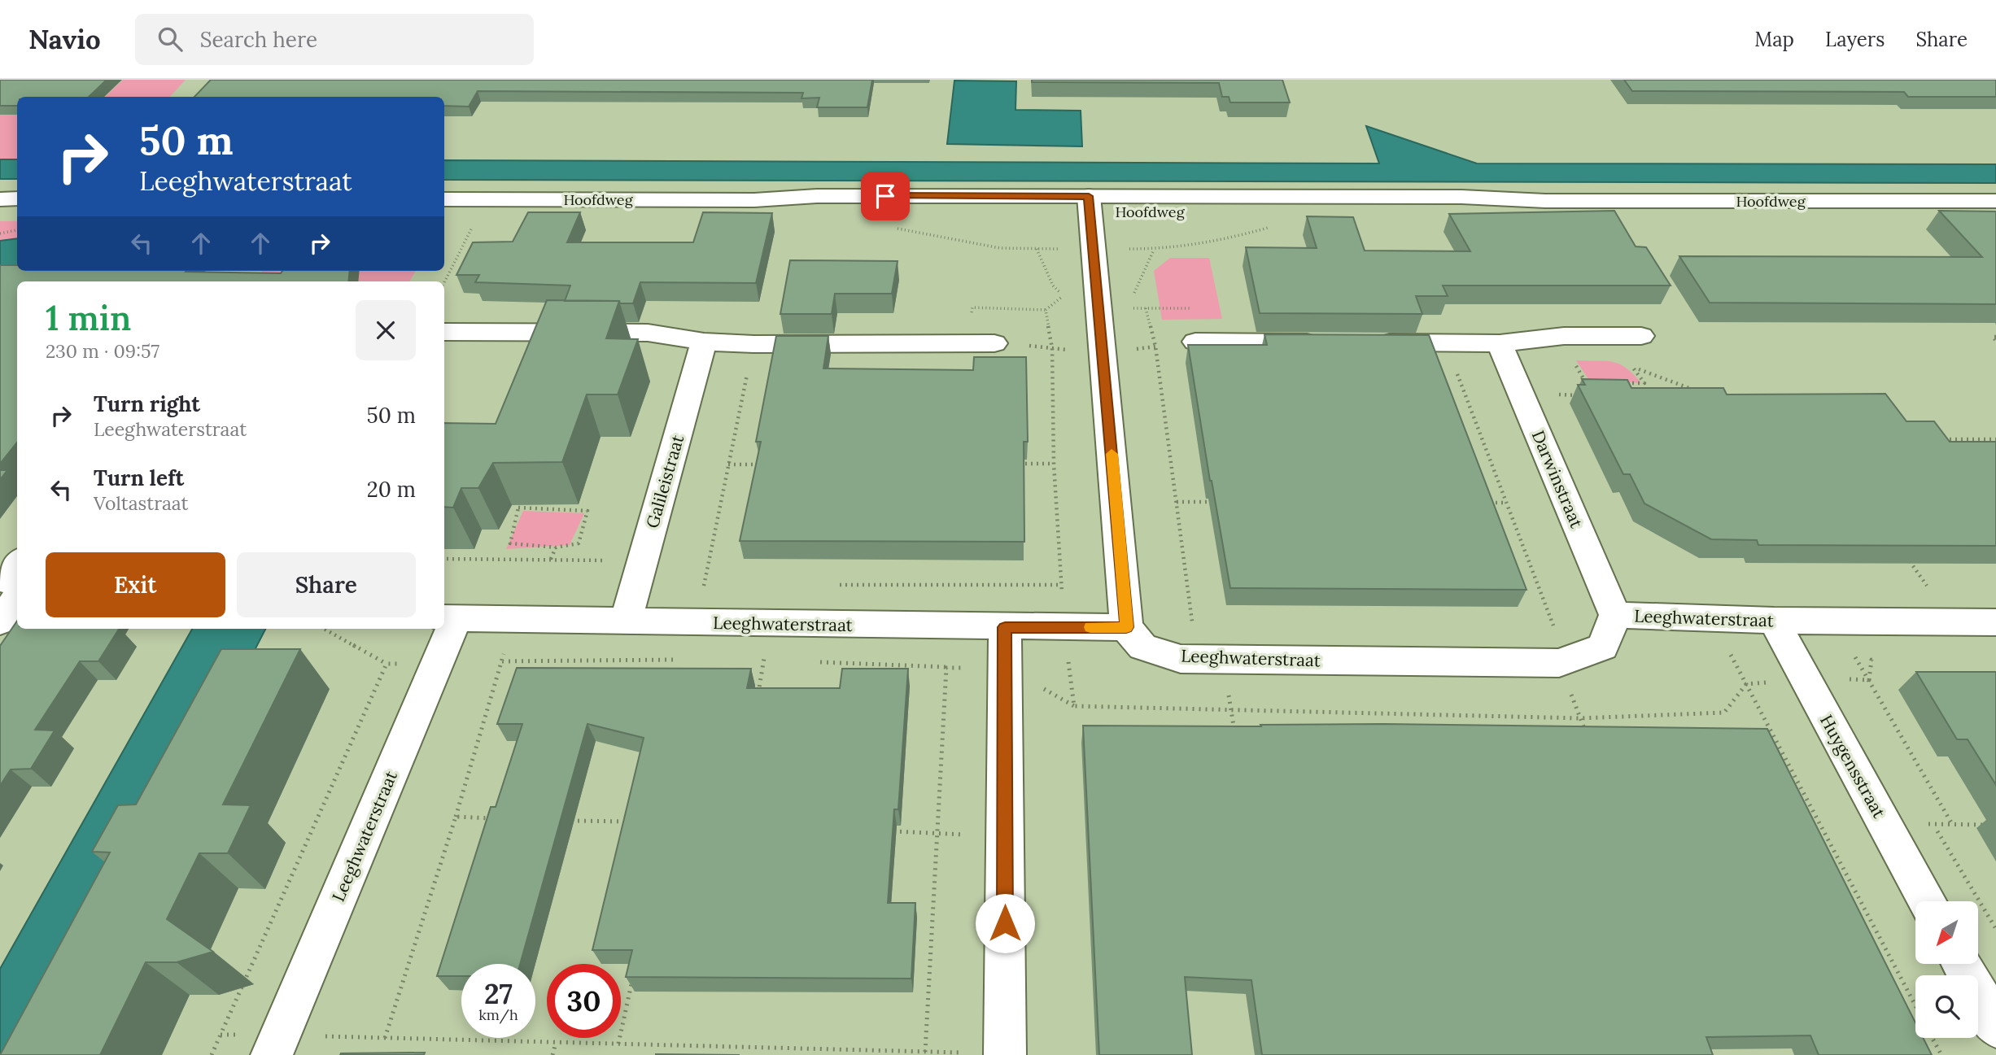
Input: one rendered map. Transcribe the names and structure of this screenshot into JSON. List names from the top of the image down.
{
  "streets": {
    "street": [
      "Hoofdweg",
      "Darwinstraat",
      "Galileistraat",
      "Leeghwaterstraat",
      "Huygensstraat"
    ]
  },
  "crossings": [
    ["Darwinstraat", "Leeghwaterstraat"],
    ["Galileistraat", "Leeghwaterstraat"],
    ["Leeghwaterstraat", "Huygensstraat"]
  ],
  "north": "bottom left",
  "page": {
    "header": "Navio",
    "search": "Search here",
    "nav": ["Map", "Layers", "Share"],
    "turn": ["50 m", "Leeghwaterstraat"],
    "heading": ["1 min", "230 m · 09:57"],
    "list": [
      {
        "name": "Turn right",
        "note": "Leeghwaterstraat",
        "value": "50 m"
      },
      {
        "name": "Turn left",
        "note": "Voltastraat",
        "value": "20 m"
      }
    ],
    "buttons": ["Exit", "Share"],
    "speed": "27 km/h",
    "limit": "30"
  }
}
